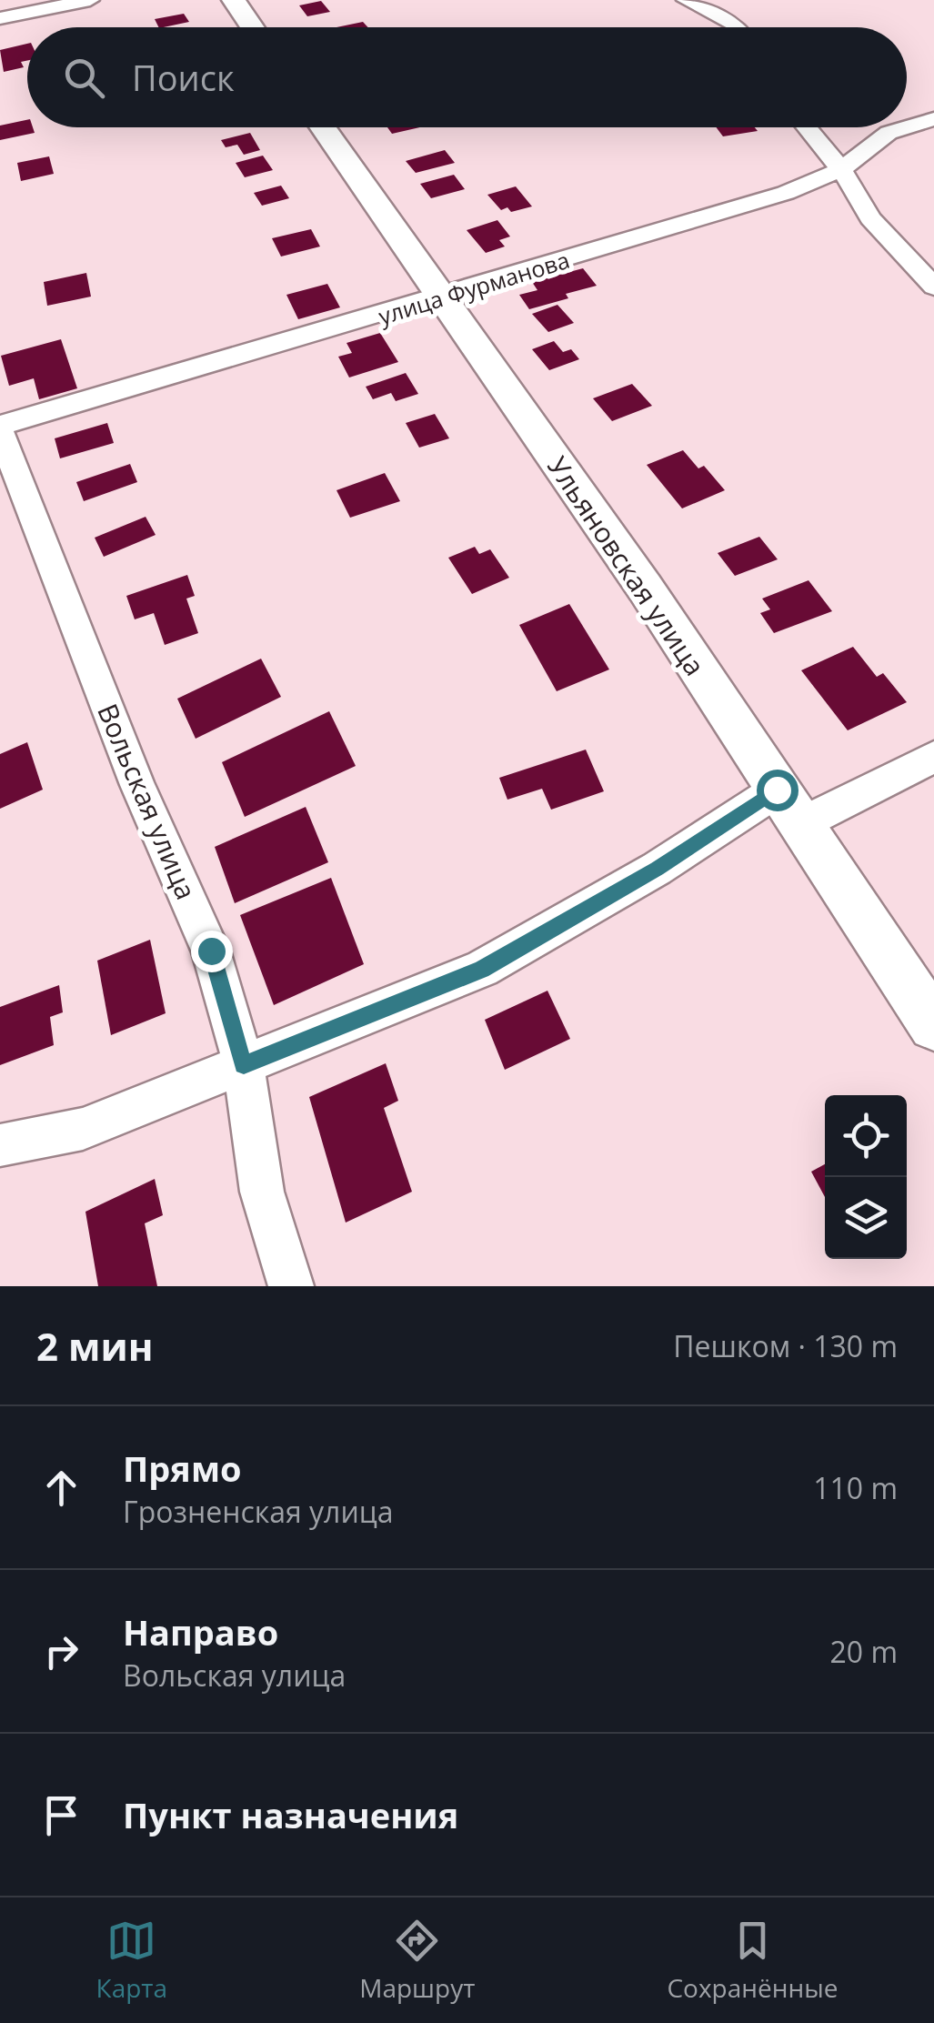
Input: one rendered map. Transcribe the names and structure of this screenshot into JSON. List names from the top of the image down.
{
  "streets": {
    "street": ["улица Фурманова", "Ульяновская улица", "Вольская улица"]
  },
  "crossings": [
    ["улица Фурманова", "Ульяновская улица"],
    ["улица Фурманова", "Вольская улица"]
  ],
  "page": {
    "search": "Поиск",
    "heading": ["2 мин", "Пешком · 130 m"],
    "list": [
      ["Прямо", "Грозненская улица", "110 m"],
      ["Направо", "Вольская улица", "20 m"],
      "Пункт назначения"
    ],
    "nav": ["Карта", "Маршрут", "Сохранённые"]
  }
}
